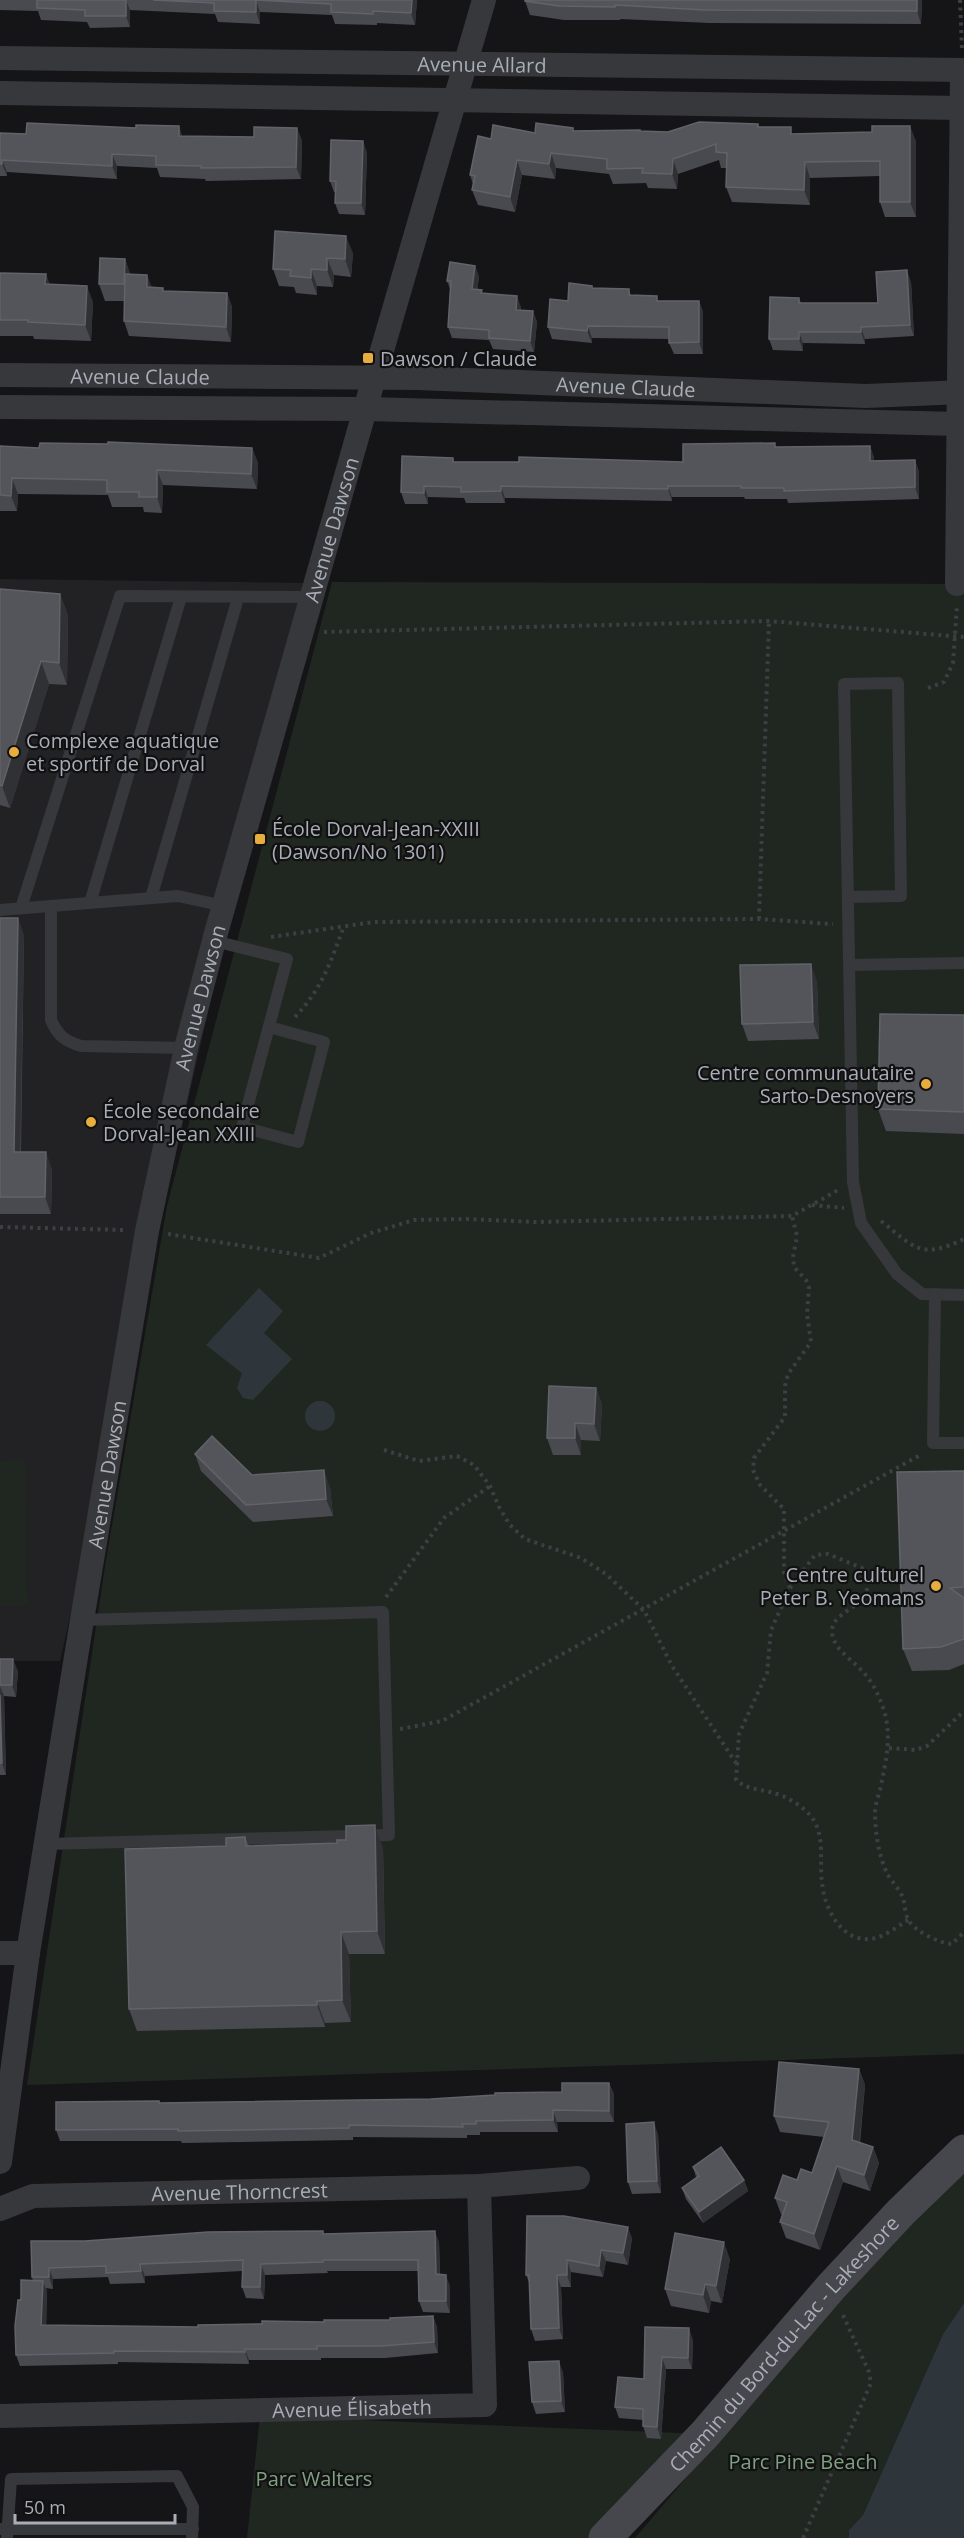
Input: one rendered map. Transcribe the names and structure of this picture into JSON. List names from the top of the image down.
{
  "streets": {
    "street": [
      "Avenue Allard",
      "Avenue Claude",
      "Avenue Dawson",
      "Avenue Thorncrest",
      "Chemin du Bord-du-Lac - Lakeshore",
      "Avenue Élisabeth"
    ]
  },
  "crossings": [
    ["Avenue Allard", "Avenue Dawson"],
    ["Avenue Claude", "Avenue Dawson"],
    ["Avenue Thorncrest", "Avenue Élisabeth"]
  ],
  "parks": ["Parc Pine Beach", "Parc Walters"],
  "places": {
    "transit": ["Dawson / Claude", "École Dorval-Jean-XXIII (Dawson/No 1301)"],
    "other": [
      "Complexe aquatique et sportif de Dorval",
      "Centre communautaire Sarto-Desnoyers",
      "École secondaire Dorval-Jean XXIII",
      "Centre culturel Peter B. Yeomans"
    ]
  },
  "scale_bar": "50 m"
}
